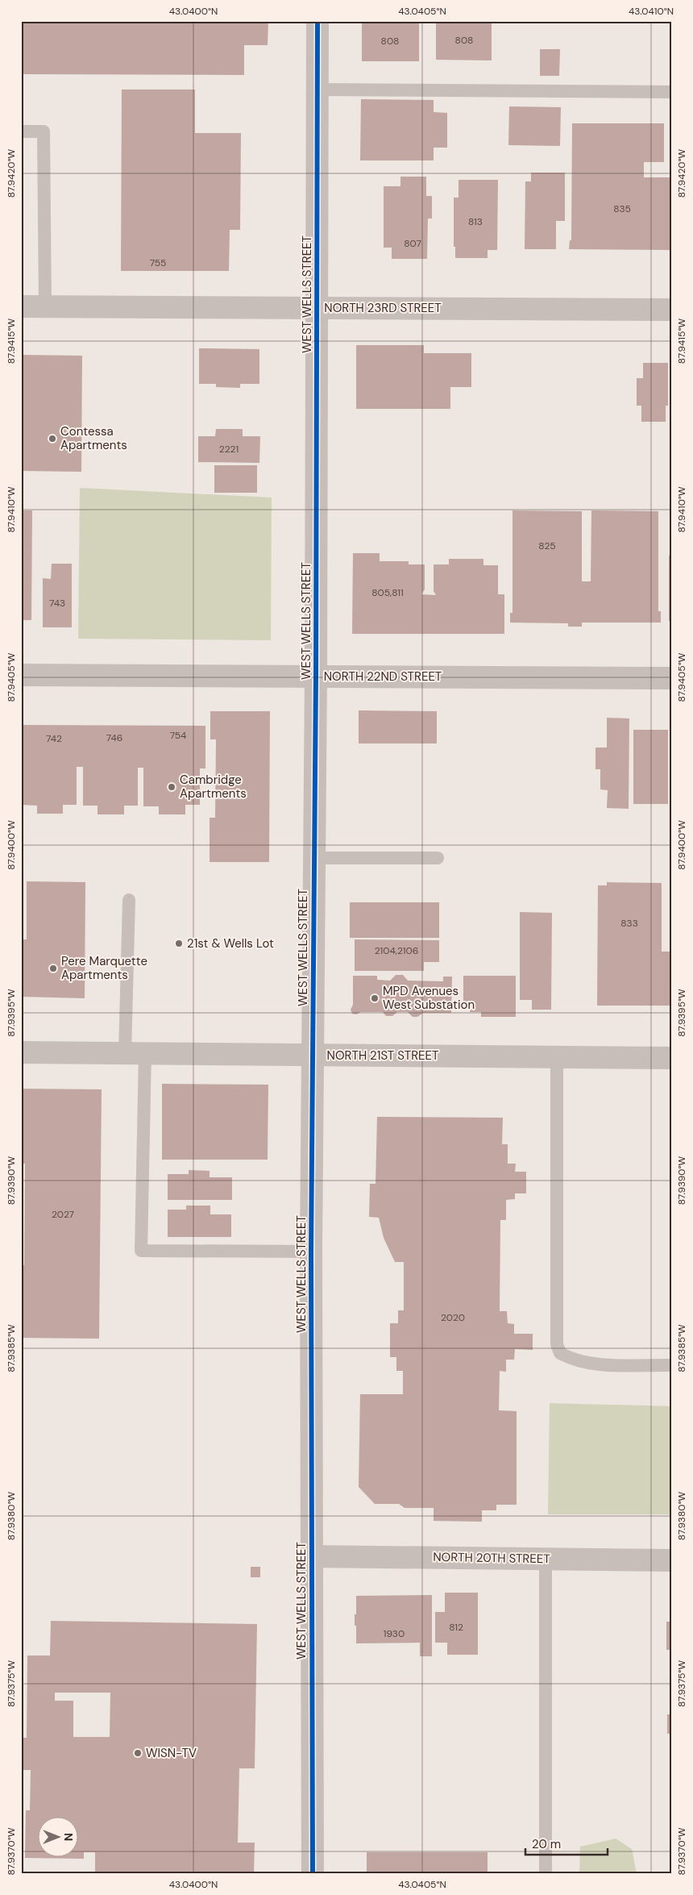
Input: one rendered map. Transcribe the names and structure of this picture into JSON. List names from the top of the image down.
{
  "streets": {
    "street": [
      "WEST WELLS STREET",
      "NORTH 23RD STREET",
      "NORTH 22ND STREET",
      "NORTH 21ST STREET",
      "NORTH 20TH STREET"
    ]
  },
  "crossings": [
    ["WEST WELLS STREET", "NORTH 23RD STREET"],
    ["WEST WELLS STREET", "NORTH 22ND STREET"],
    ["WEST WELLS STREET", "NORTH 21ST STREET"],
    ["WEST WELLS STREET", "NORTH 20TH STREET"]
  ],
  "places": [
    "Contessa Apartments",
    "Cambridge Apartments",
    "21st & Wells Lot",
    "Pere Marquette Apartments",
    "MPD Avenues West Substation",
    "WISN-TV"
  ],
  "house_numbers": [
    "808",
    "808",
    "835",
    "813",
    "807",
    "755",
    "2221",
    "825",
    "805,811",
    "743",
    "754",
    "746",
    "742",
    "833",
    "2104,2106",
    "2027",
    "2020",
    "812",
    "1930"
  ],
  "scale_bar": "20 m",
  "north": "right",
  "coordinates": [
    "43.0400°N",
    "43.0405°N",
    "43.0410°N",
    "87.9420°W",
    "87.9415°W",
    "87.9410°W",
    "87.9405°W",
    "87.9400°W",
    "87.9395°W",
    "87.9390°W",
    "87.9385°W",
    "87.9380°W",
    "87.9375°W",
    "87.9370°W"
  ]
}
